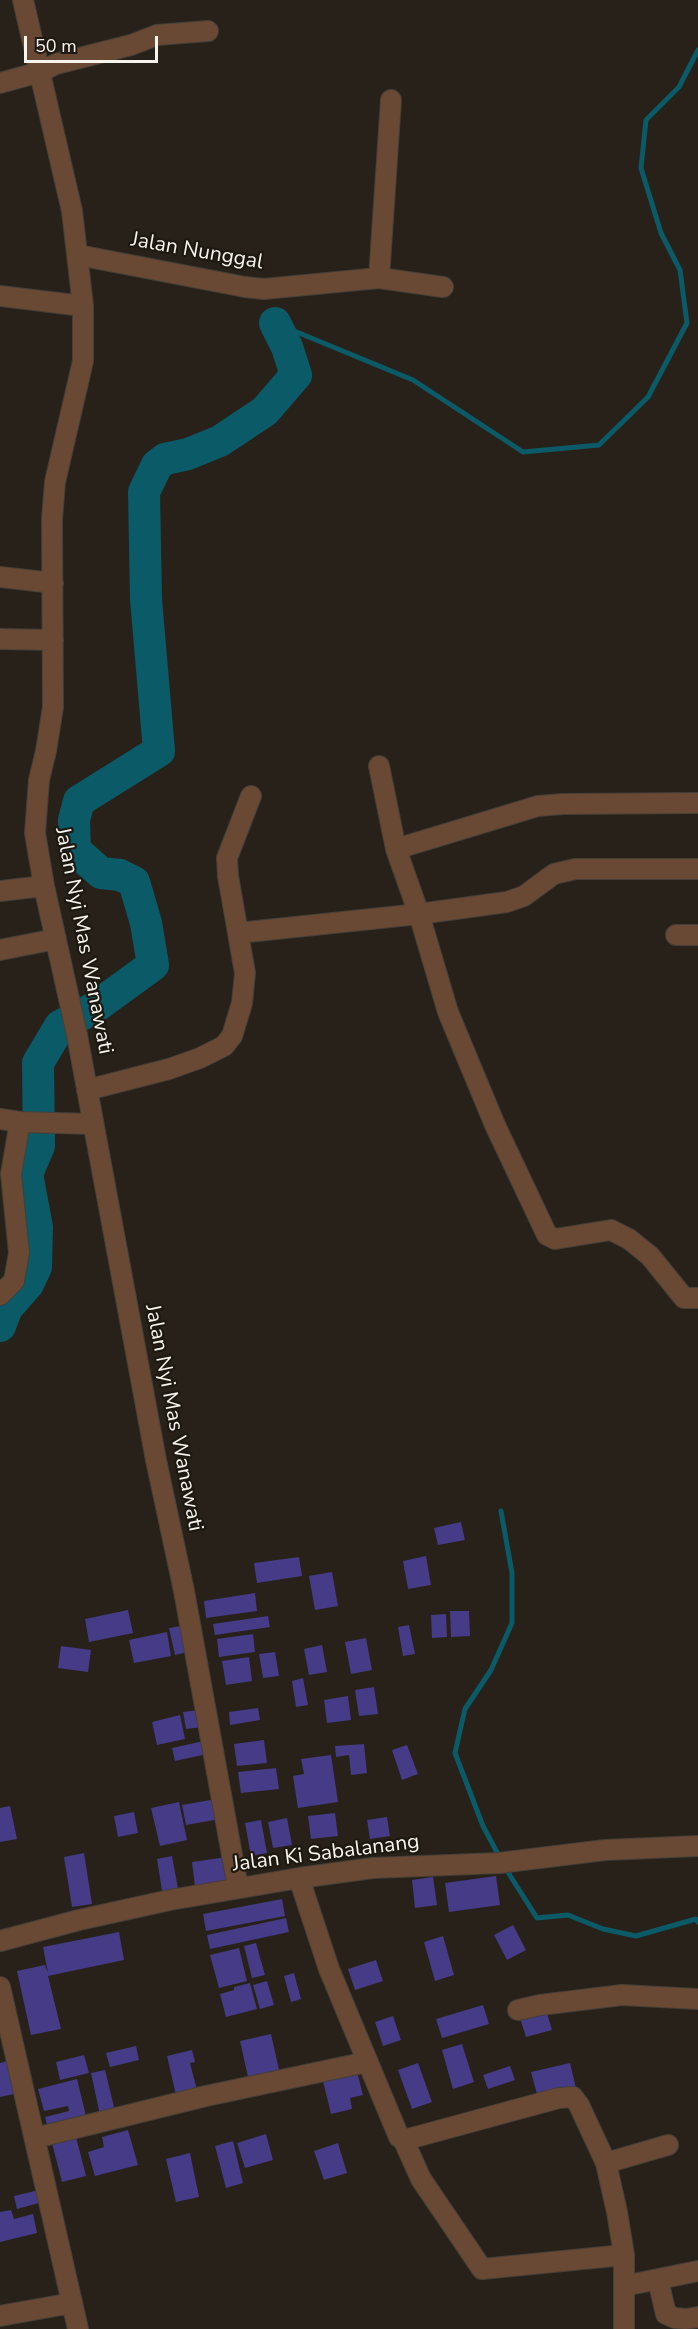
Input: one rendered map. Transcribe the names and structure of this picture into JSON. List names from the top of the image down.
{
  "streets": {
    "street": ["Jalan Nunggal", "Jalan Nyi Mas Wanawati", "Jalan Ki Sabalanang"]
  },
  "crossings": [
    ["Jalan Nunggal", "Jalan Nyi Mas Wanawati"],
    ["Jalan Nyi Mas Wanawati", "Jalan Ki Sabalanang"]
  ],
  "scale_bar": "50 m"
}
